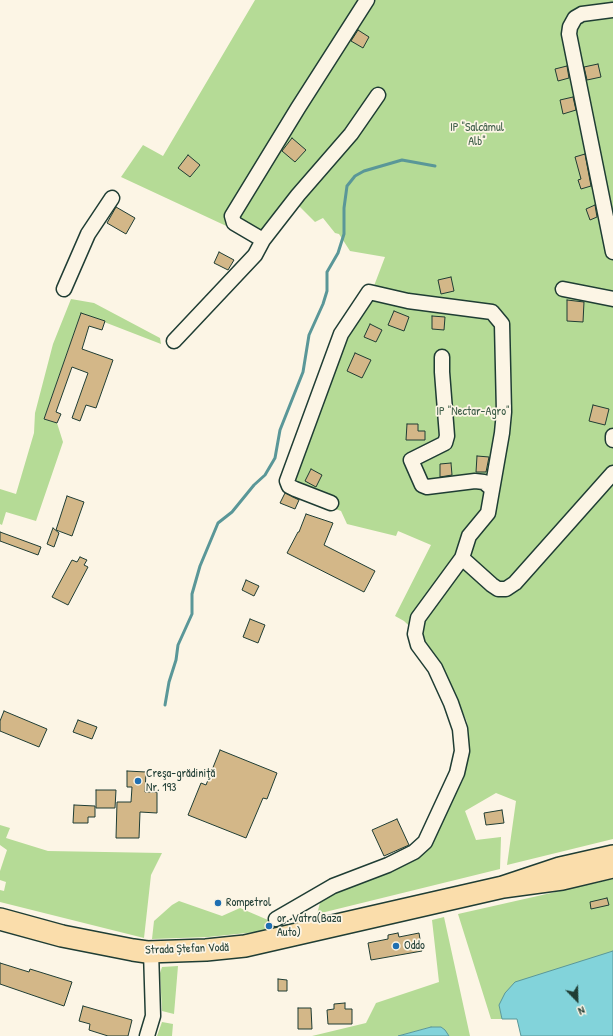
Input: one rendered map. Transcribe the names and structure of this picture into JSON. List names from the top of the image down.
{
  "streets": {
    "highway": ["Strada Ștefan Vodă"]
  },
  "parks": ["IP \"Salcâmul Alb\"", "IP \"Nectar-Agro\""],
  "places": [
    "Creşa-grădiniţă Nr. 193",
    "Rompetrol",
    "or. Vatra(Baza Auto)",
    "Oddo"
  ],
  "north": "bottom right"
}
